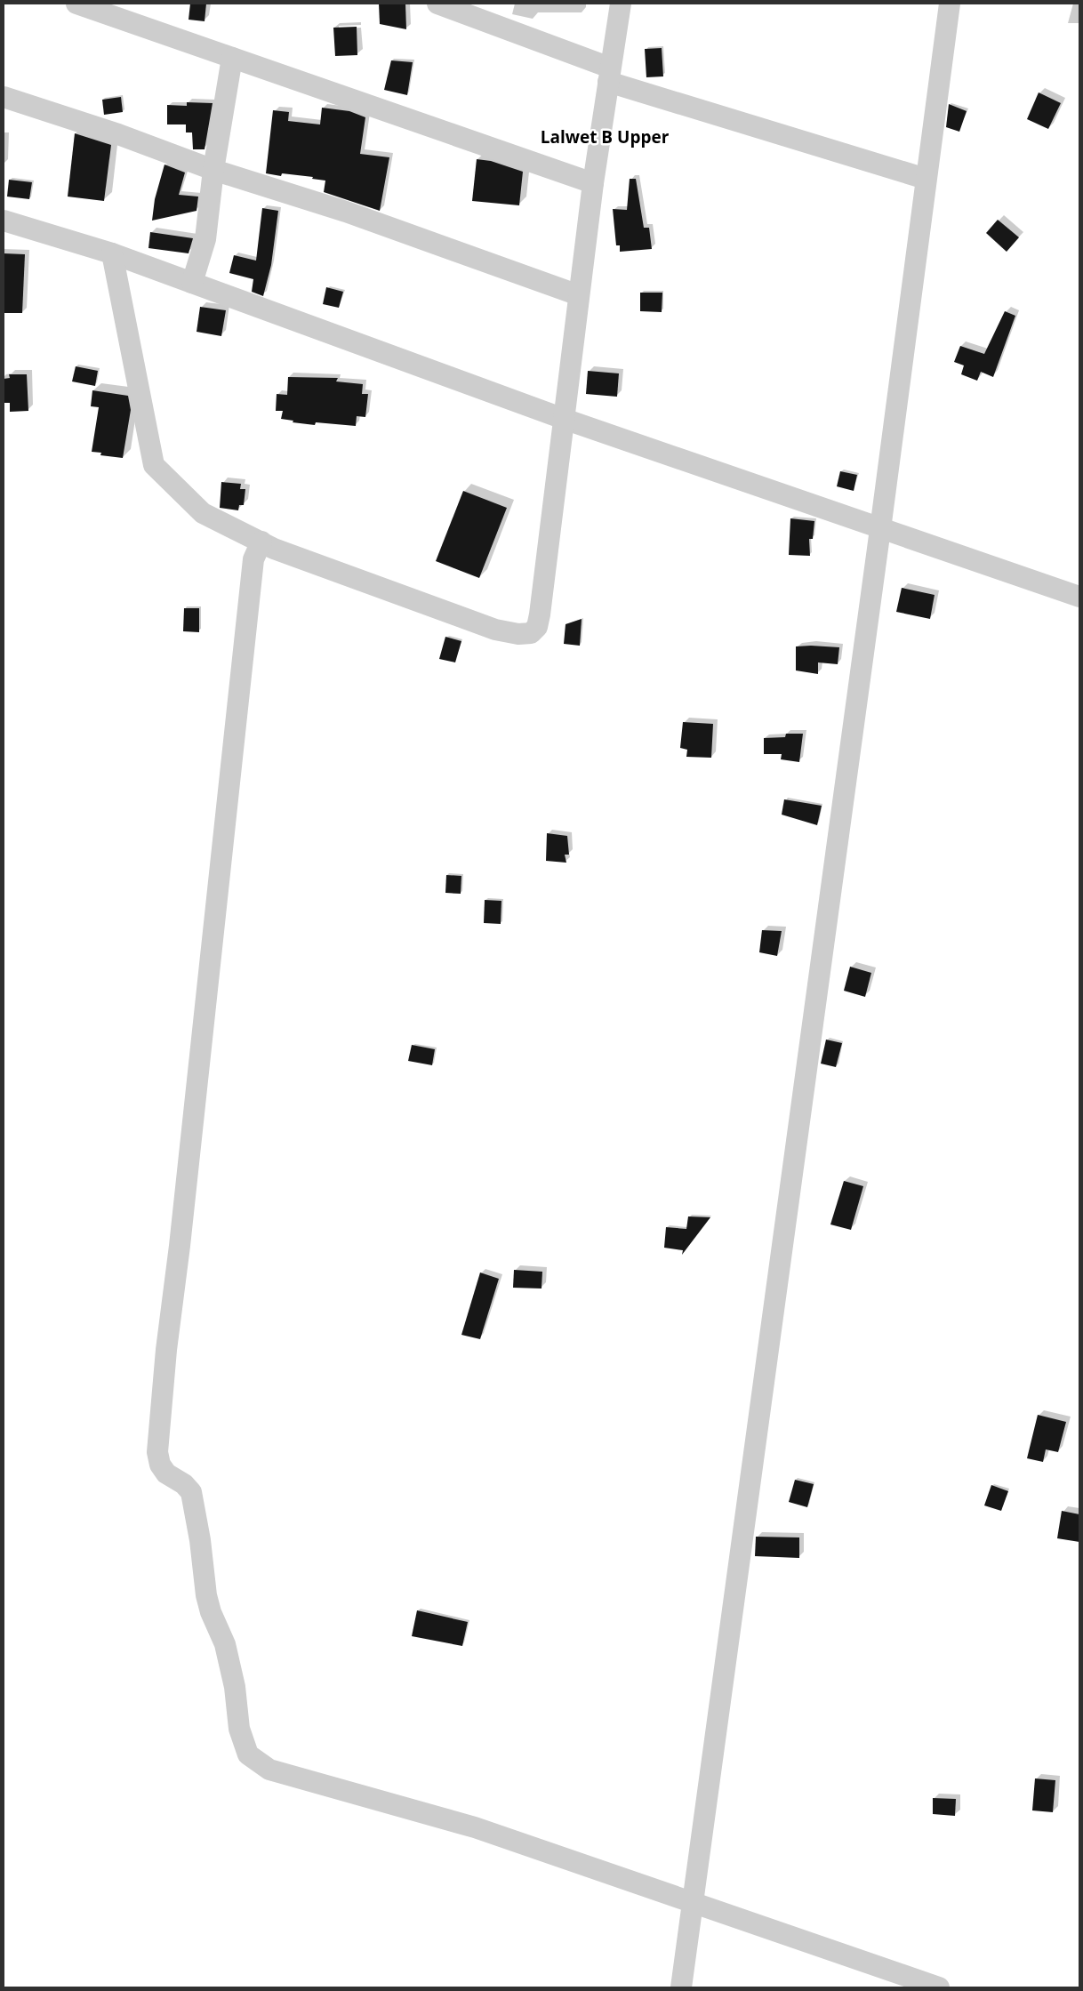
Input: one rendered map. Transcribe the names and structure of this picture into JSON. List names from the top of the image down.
{
  "districts": ["Lalwet B Upper"]
}
